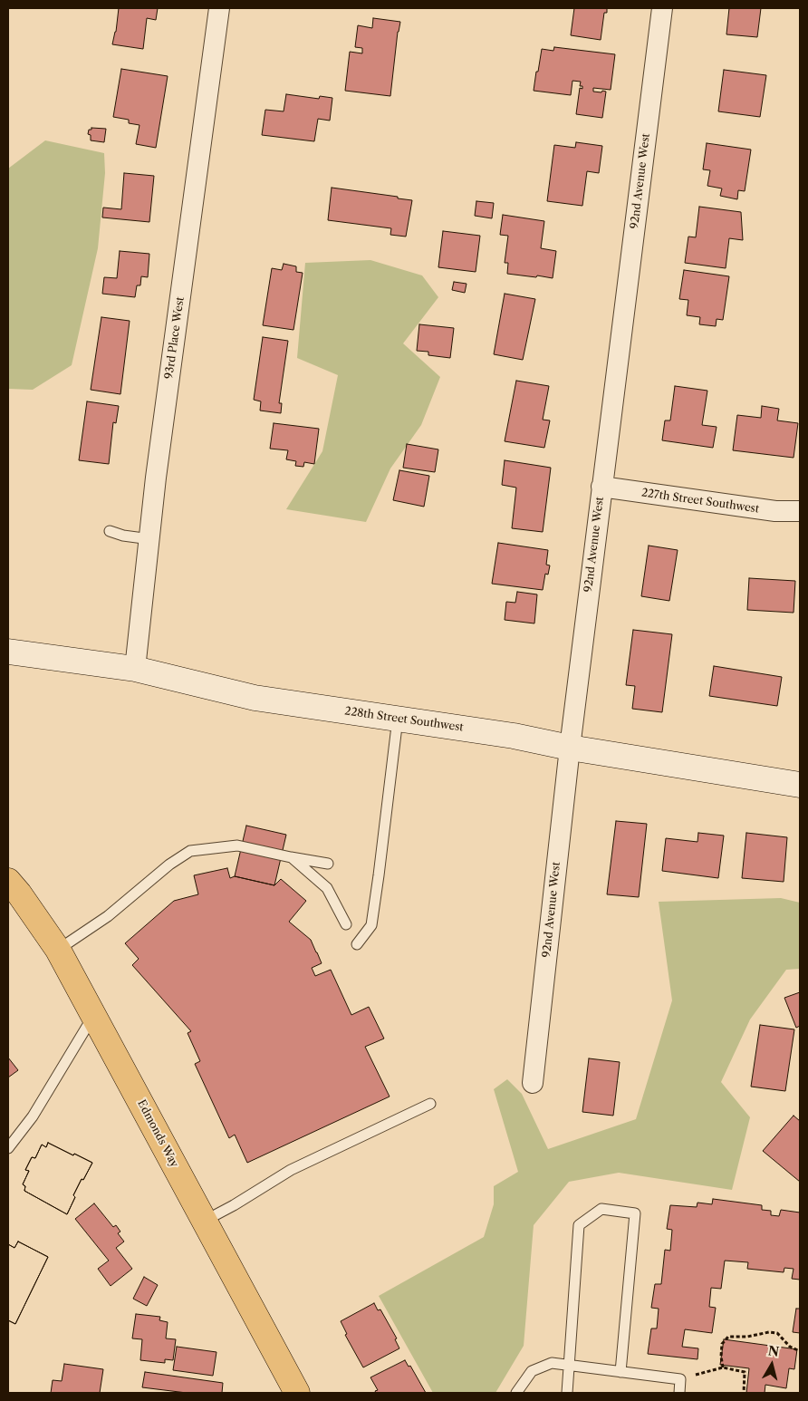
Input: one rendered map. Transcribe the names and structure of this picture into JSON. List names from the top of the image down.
{
  "streets": {
    "main road": ["Edmonds Way"],
    "street": [
      "92nd Avenue West",
      "93rd Place West",
      "227th Street Southwest",
      "228th Street Southwest"
    ]
  },
  "crossings": [
    ["92nd Avenue West", "227th Street Southwest"],
    ["92nd Avenue West", "228th Street Southwest"],
    ["93rd Place West", "228th Street Southwest"]
  ],
  "north": "top"
}
